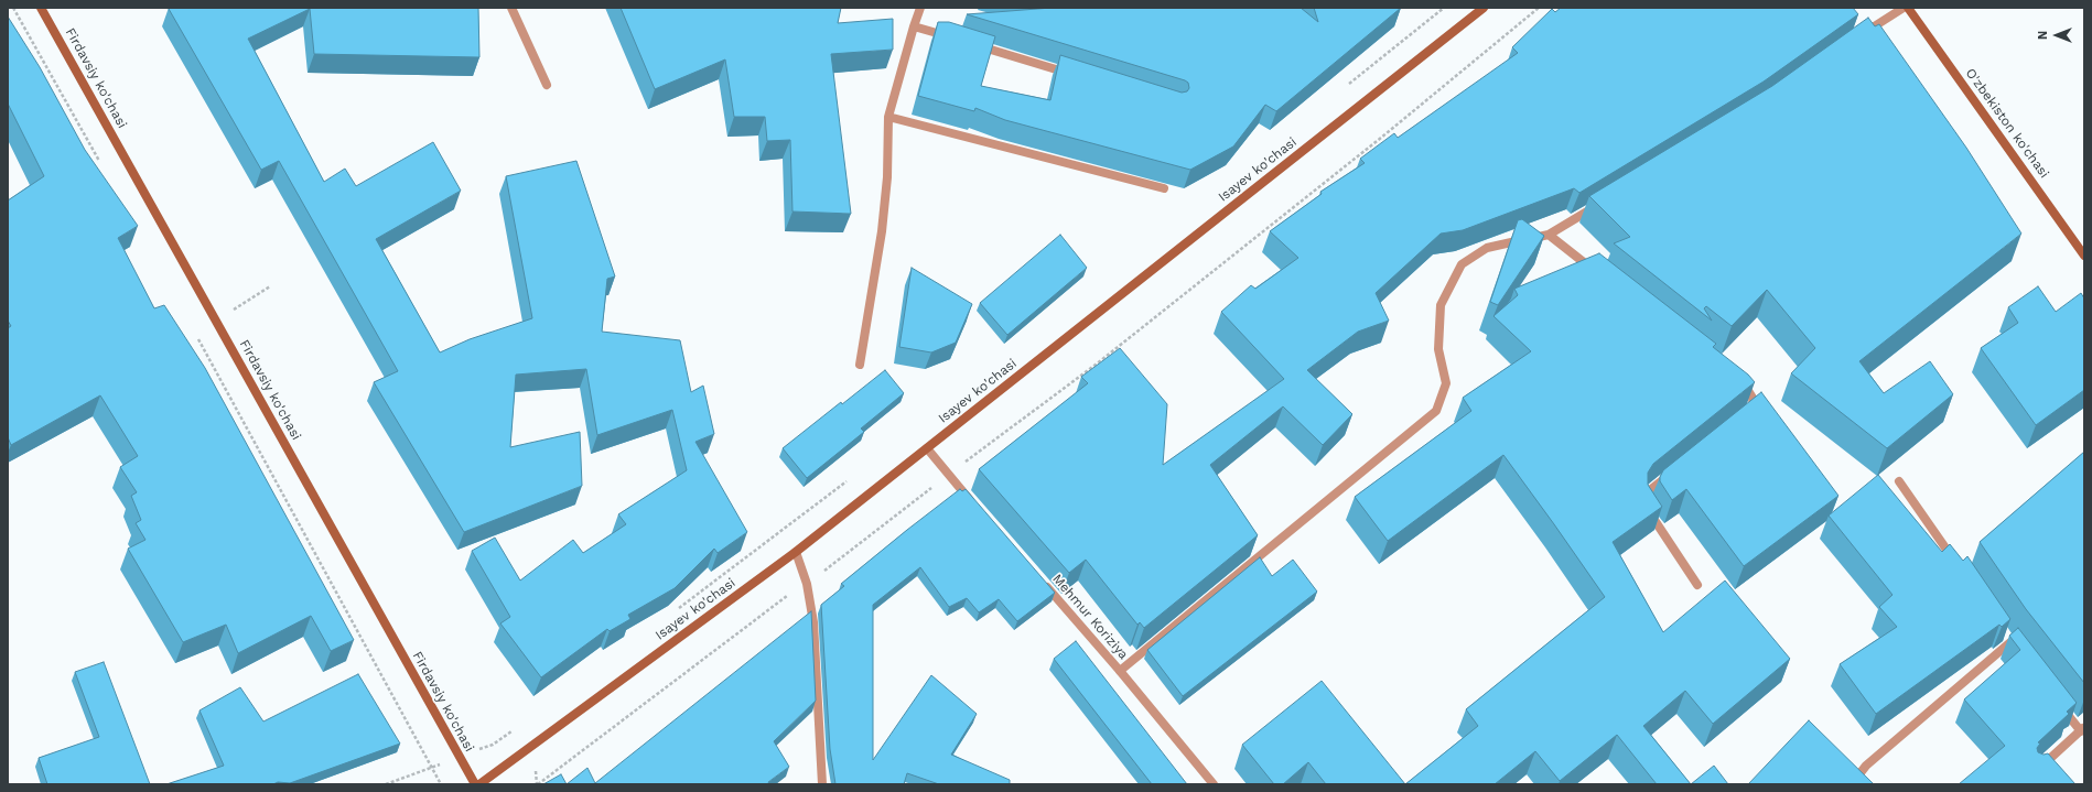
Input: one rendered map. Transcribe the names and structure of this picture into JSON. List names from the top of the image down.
{
  "streets": {
    "main road": ["Firdavsiy ko'chasi", "O'zbekiston ko'chasi", "Isayev ko'chasi"],
    "street": ["Mehmur Koriziya"]
  },
  "north": "left"
}
